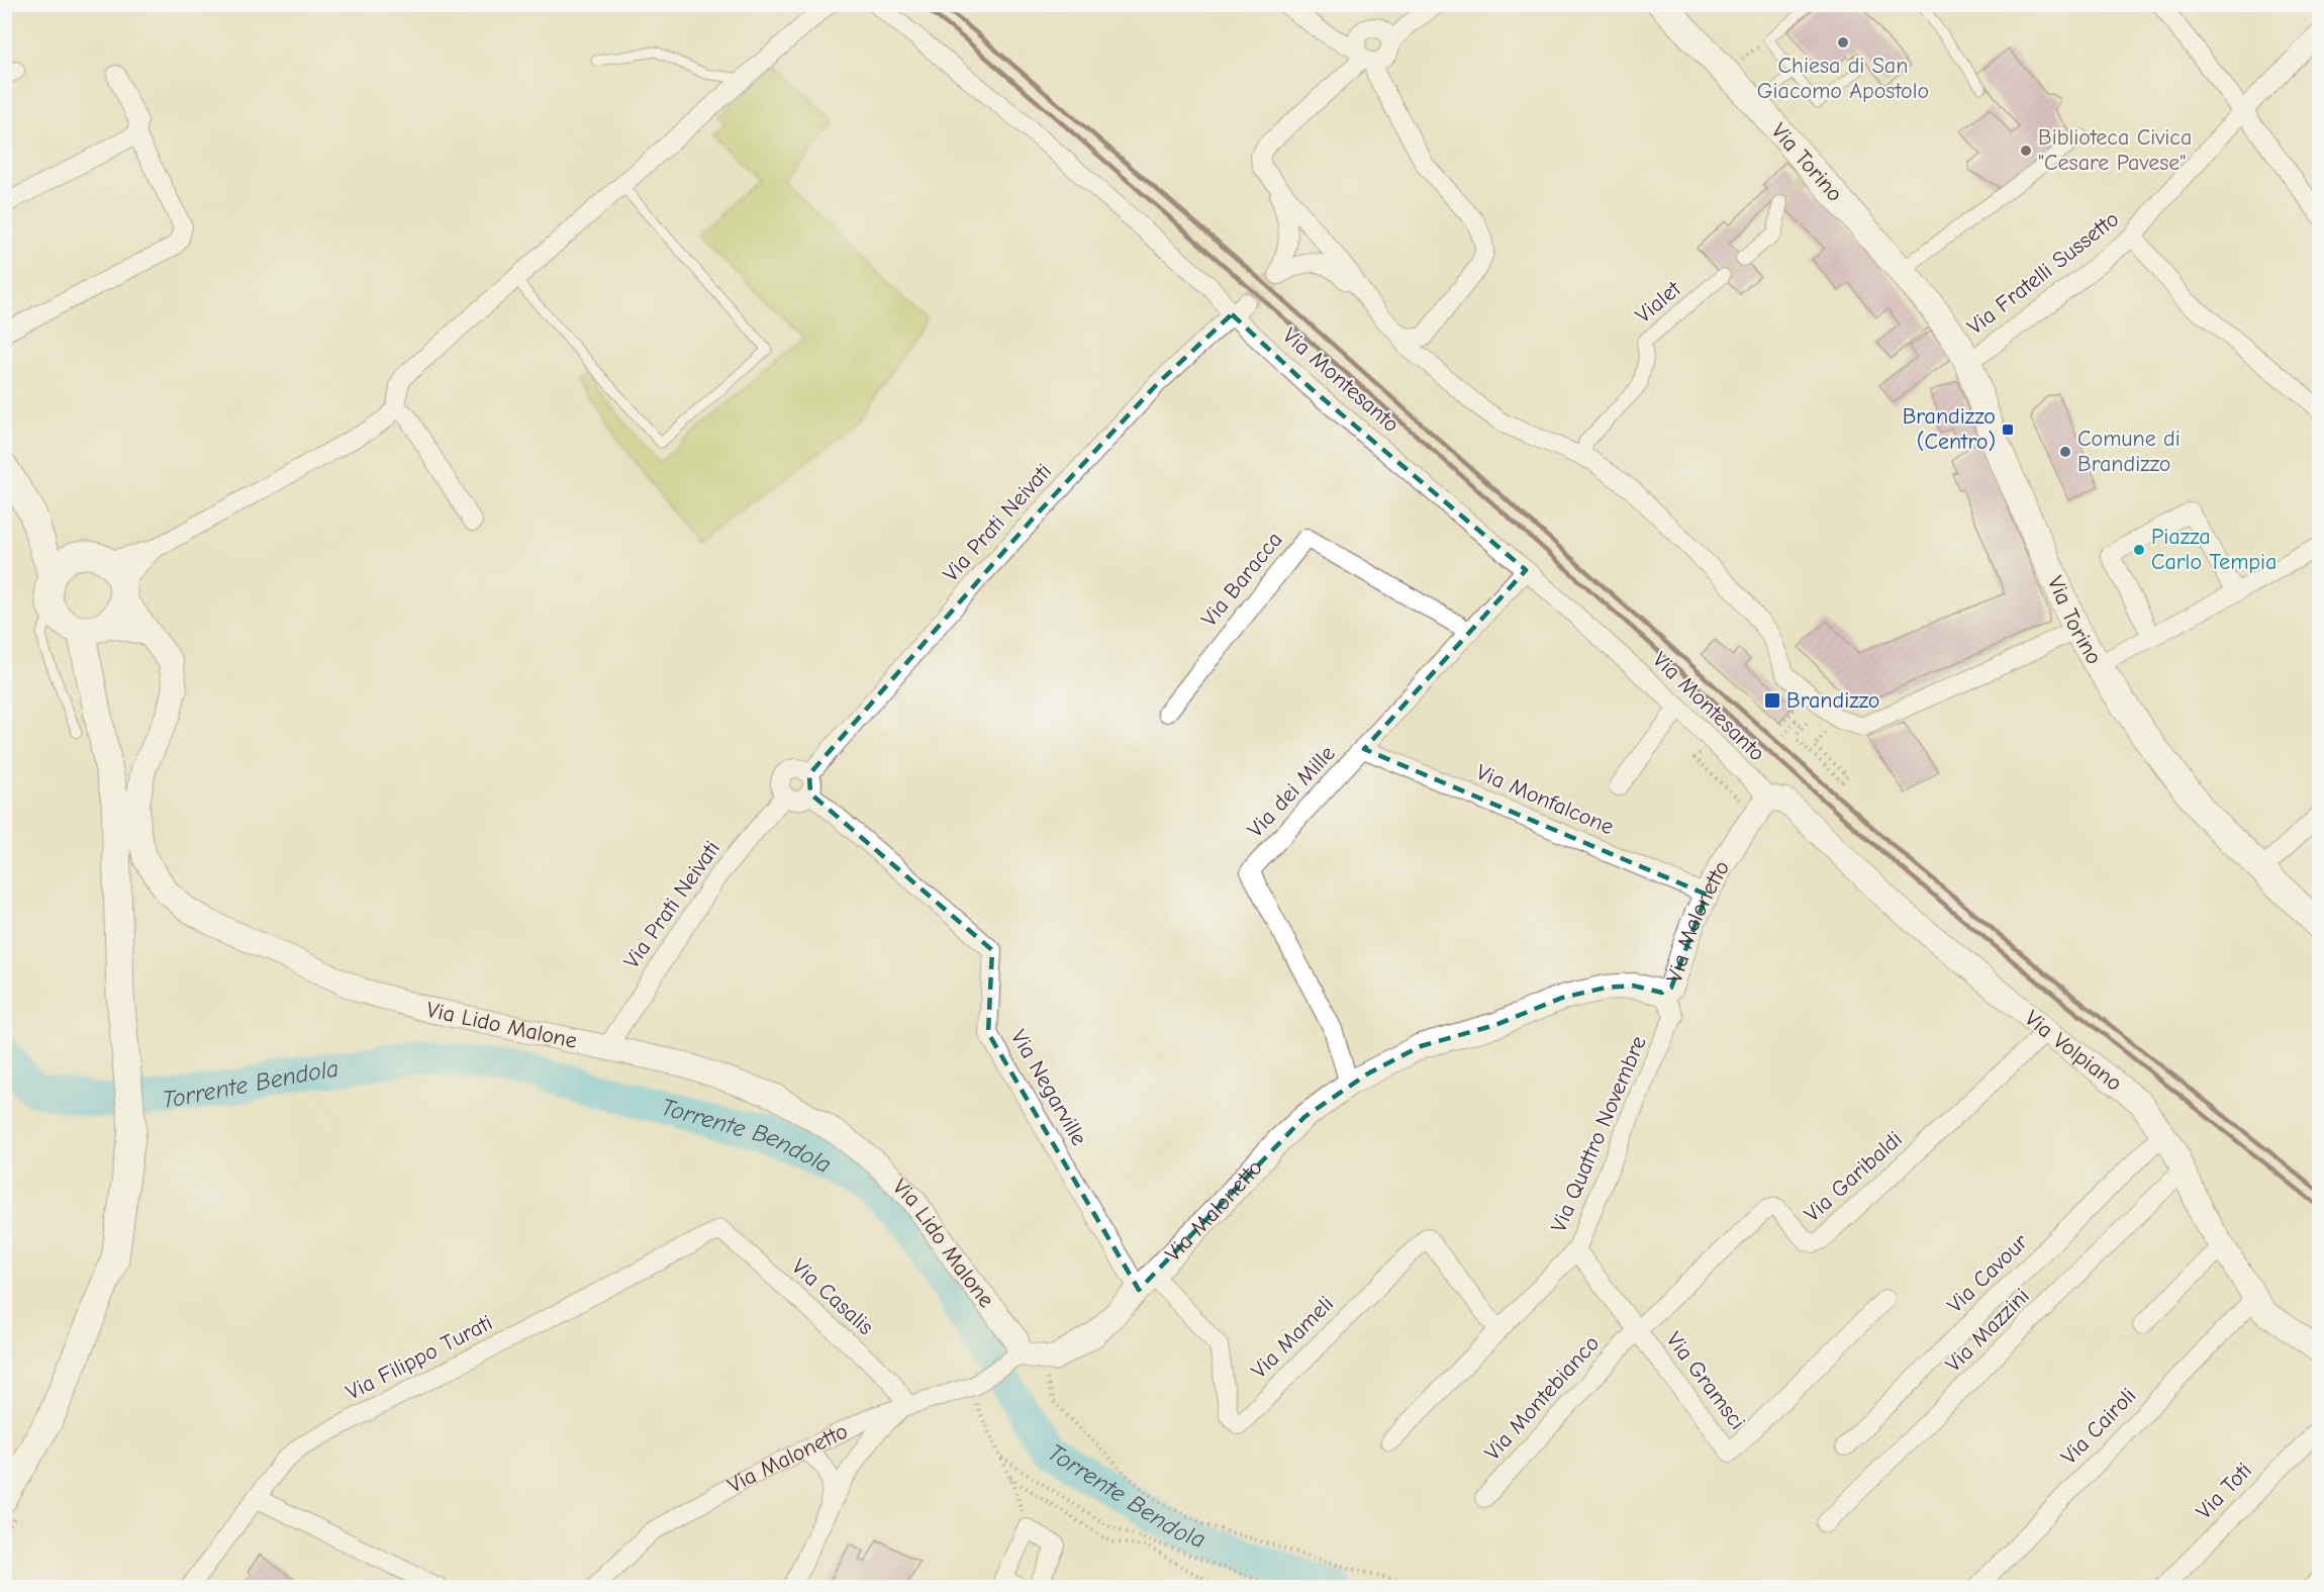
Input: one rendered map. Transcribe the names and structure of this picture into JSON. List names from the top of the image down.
{
  "streets": {
    "main road": ["Via Torino"],
    "street": [
      "Via Fratelli Sussetto",
      "Vialet",
      "Via Montesanto",
      "Via Prati Neivati",
      "Via Baracca",
      "Via dei Mille",
      "Via Monfalcone",
      "Via Malonetto",
      "Via Lido Malone",
      "Via Volpiano",
      "Via Negarville",
      "Via Quattro Novembre",
      "Via Garibaldi",
      "Via Cavour",
      "Via Casalis",
      "Via Mazzini",
      "Via Mameli",
      "Via Filippo Turati",
      "Via Gramsci",
      "Via Montebianco",
      "Via Cairoli",
      "Via Toti"
    ]
  },
  "crossings": [
    ["Via Torino", "Via Fratelli Sussetto"],
    ["Via Montesanto", "Via Prati Neivati"],
    ["Via Montesanto", "Via dei Mille"],
    ["Via Montesanto", "Via Malonetto"],
    ["Via Montesanto", "Via Volpiano"],
    ["Via Prati Neivati", "Via Lido Malone"],
    ["Via Prati Neivati", "Via Negarville"],
    ["Via Baracca", "Via dei Mille"],
    ["Via dei Mille", "Via Monfalcone"],
    ["Via dei Mille", "Via Malonetto"],
    ["Via Monfalcone", "Via Malonetto"],
    ["Via Malonetto", "Via Lido Malone"],
    ["Via Malonetto", "Via Volpiano"],
    ["Via Malonetto", "Via Negarville"],
    ["Via Malonetto", "Via Quattro Novembre"],
    ["Via Malonetto", "Via Casalis"],
    ["Via Malonetto", "Via Mameli"],
    ["Via Volpiano", "Via Garibaldi"],
    ["Via Volpiano", "Via Cavour"],
    ["Via Volpiano", "Via Mazzini"],
    ["Via Volpiano", "Via Cairoli"],
    ["Via Negarville", "Via Mameli"],
    ["Via Quattro Novembre", "Via Mameli"],
    ["Via Quattro Novembre", "Via Gramsci"],
    ["Via Garibaldi", "Via Gramsci"],
    ["Via Garibaldi", "Via Montebianco"],
    ["Via Casalis", "Via Filippo Turati"],
    ["Via Gramsci", "Via Montebianco"]
  ],
  "water": ["Torrente Bendola"],
  "places": {
    "other": [
      "Chiesa di San Giacomo Apostolo",
      "Biblioteca Civica \"Cesare Pavese\"",
      "Comune di Brandizzo",
      "Piazza Carlo Tempia"
    ],
    "transit": ["Brandizzo (Centro)", "Brandizzo"]
  }
}
